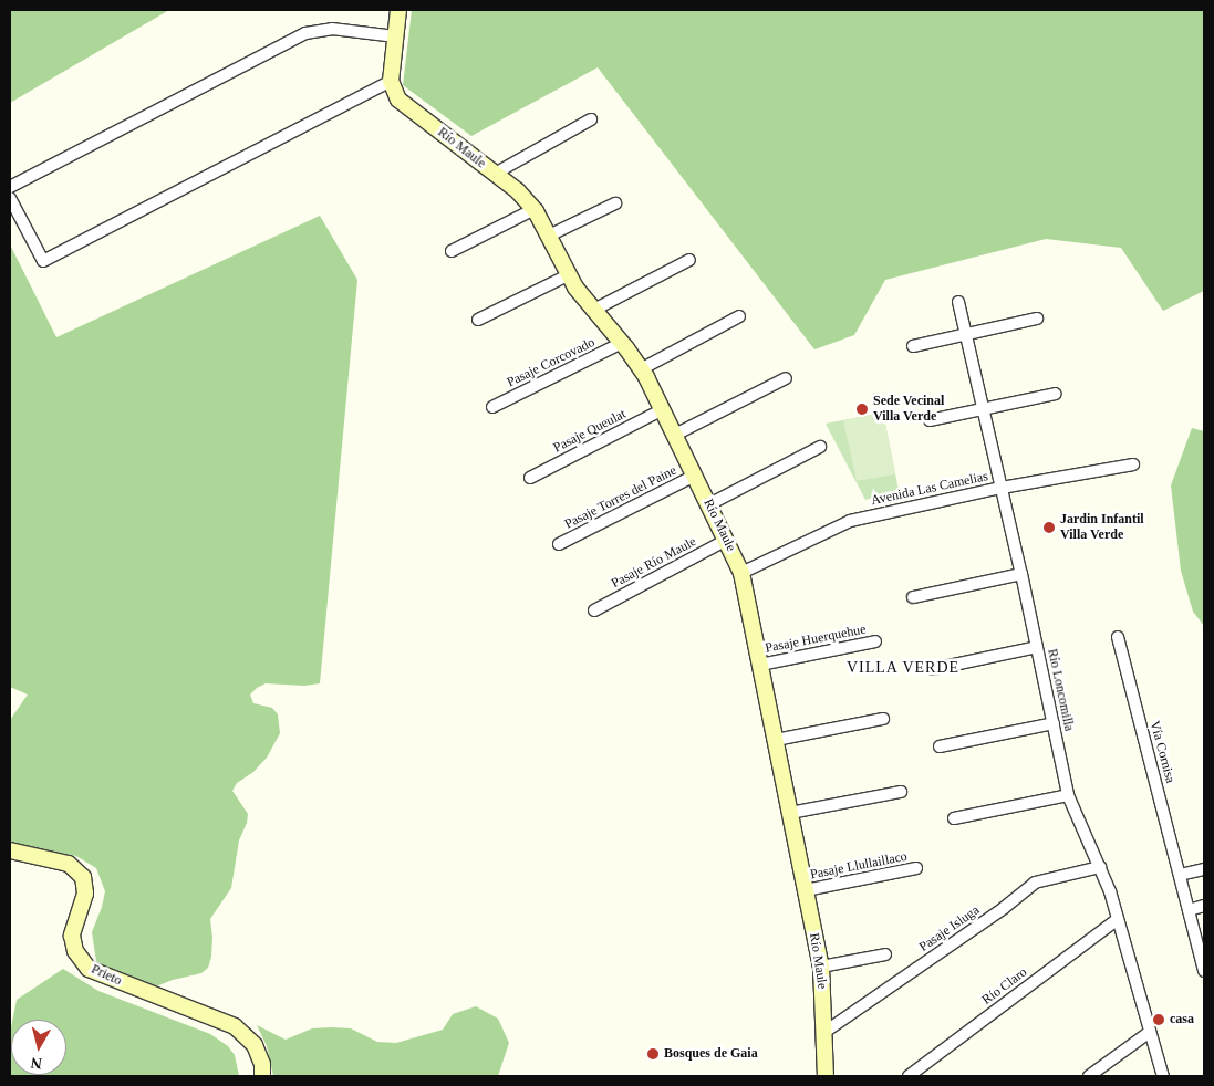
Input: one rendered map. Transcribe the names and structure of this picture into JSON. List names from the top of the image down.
{
  "streets": {
    "street": [
      "Río Maule",
      "Pasaje Corcovado",
      "Pasaje Queulat",
      "Avenida Las Camelias",
      "Pasaje Torres del Paine",
      "Pasaje Río Maule",
      "Pasaje Huerquehue",
      "Río Loncomilla",
      "Vía Cornisa",
      "Pasaje Llullaillaco",
      "Pasaje Isluga",
      "Prieto",
      "Río Claro"
    ]
  },
  "crossings": [
    ["Río Maule", "Pasaje Corcovado"],
    ["Río Maule", "Pasaje Queulat"],
    ["Río Maule", "Avenida Las Camelias"],
    ["Río Maule", "Pasaje Torres del Paine"],
    ["Río Maule", "Pasaje Río Maule"],
    ["Río Maule", "Pasaje Huerquehue"],
    ["Río Maule", "Pasaje Llullaillaco"],
    ["Río Maule", "Pasaje Isluga"],
    ["Avenida Las Camelias", "Río Loncomilla"],
    ["Río Loncomilla", "Pasaje Isluga"],
    ["Río Loncomilla", "Río Claro"]
  ],
  "districts": ["VILLA VERDE"],
  "places": [
    "Sede Vecinal Villa Verde",
    "Jardin Infantil Villa Verde",
    "casa",
    "Bosques de Gaia"
  ],
  "north": "bottom"
}
